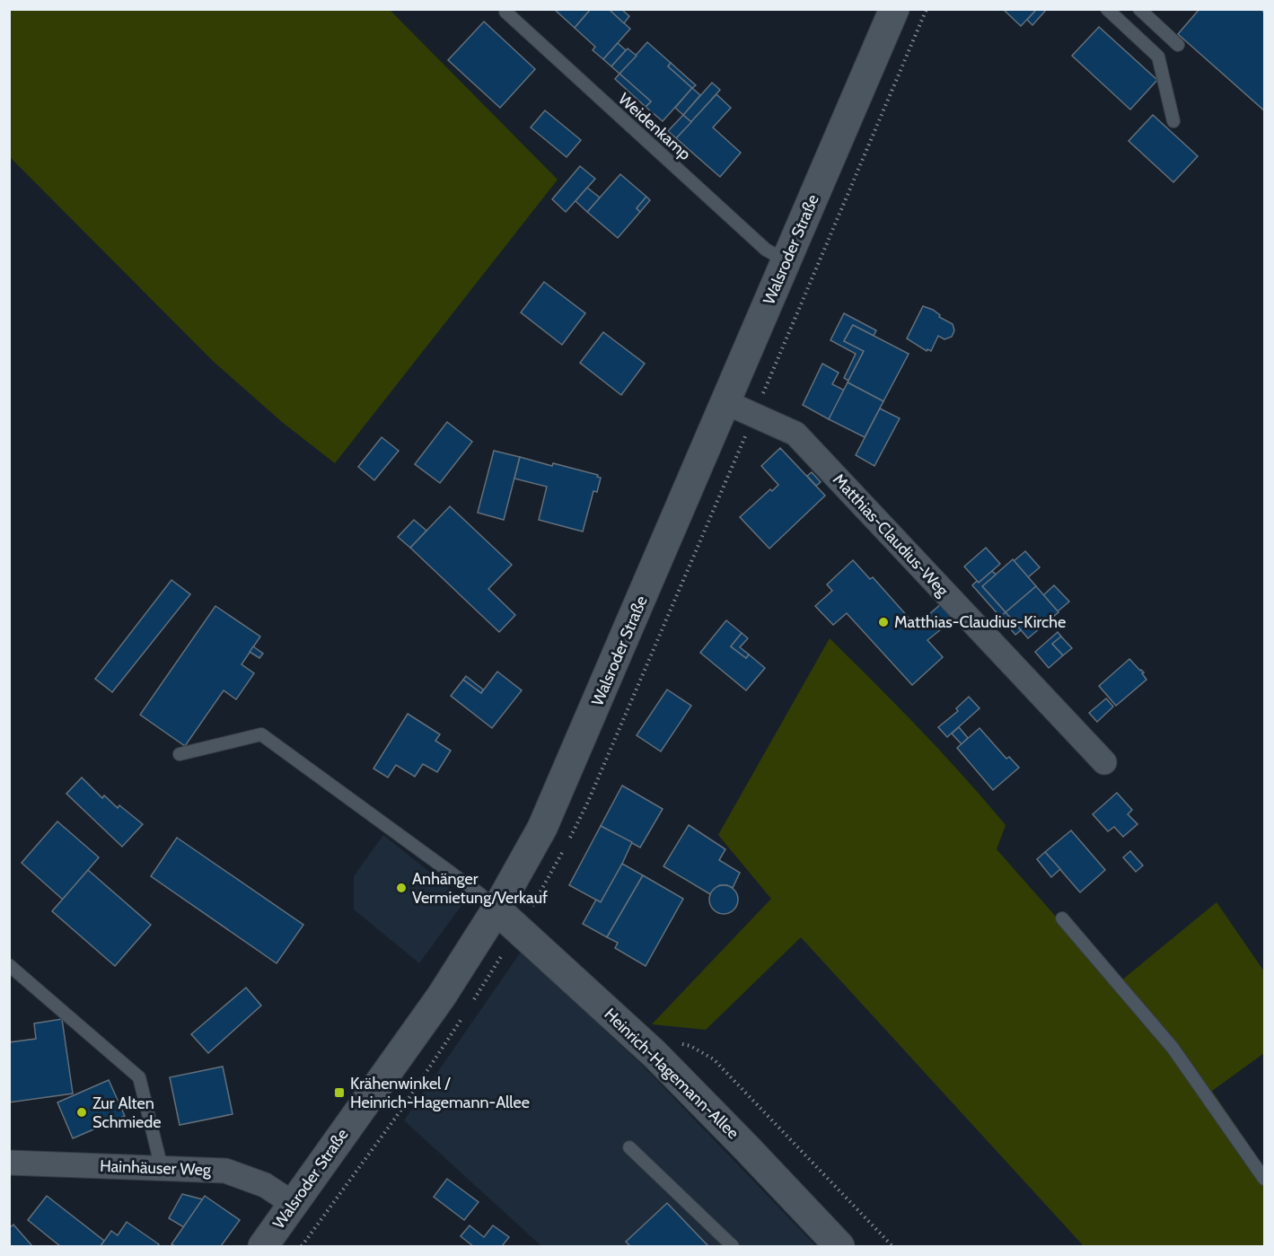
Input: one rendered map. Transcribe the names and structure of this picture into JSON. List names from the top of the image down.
{
  "streets": {
    "street": [
      "Walsroder Straße",
      "Matthias-Claudius-Weg",
      "Heinrich-Hagemann-Allee",
      "Hainhäuser Weg"
    ],
    "lane": ["Weidenkamp"]
  },
  "crossings": [
    ["Weidenkamp", "Walsroder Straße"],
    ["Walsroder Straße", "Matthias-Claudius-Weg"],
    ["Walsroder Straße", "Heinrich-Hagemann-Allee"],
    ["Walsroder Straße", "Hainhäuser Weg"]
  ],
  "places": {
    "other": ["Matthias-Claudius-Kirche", "Anhänger Vermietung/Verkauf", "Zur Alten Schmiede"],
    "transit": ["Krähenwinkel / Heinrich-Hagemann-Allee"]
  }
}
